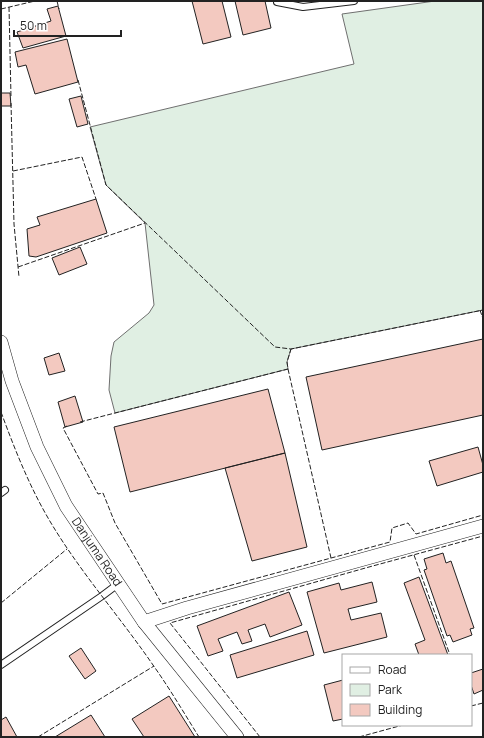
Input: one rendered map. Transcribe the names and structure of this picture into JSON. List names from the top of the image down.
{
  "streets": {
    "street": ["Danjuma Road"]
  },
  "legend": ["Road", "Park", "Building"],
  "scale_bar": "50 m"
}
